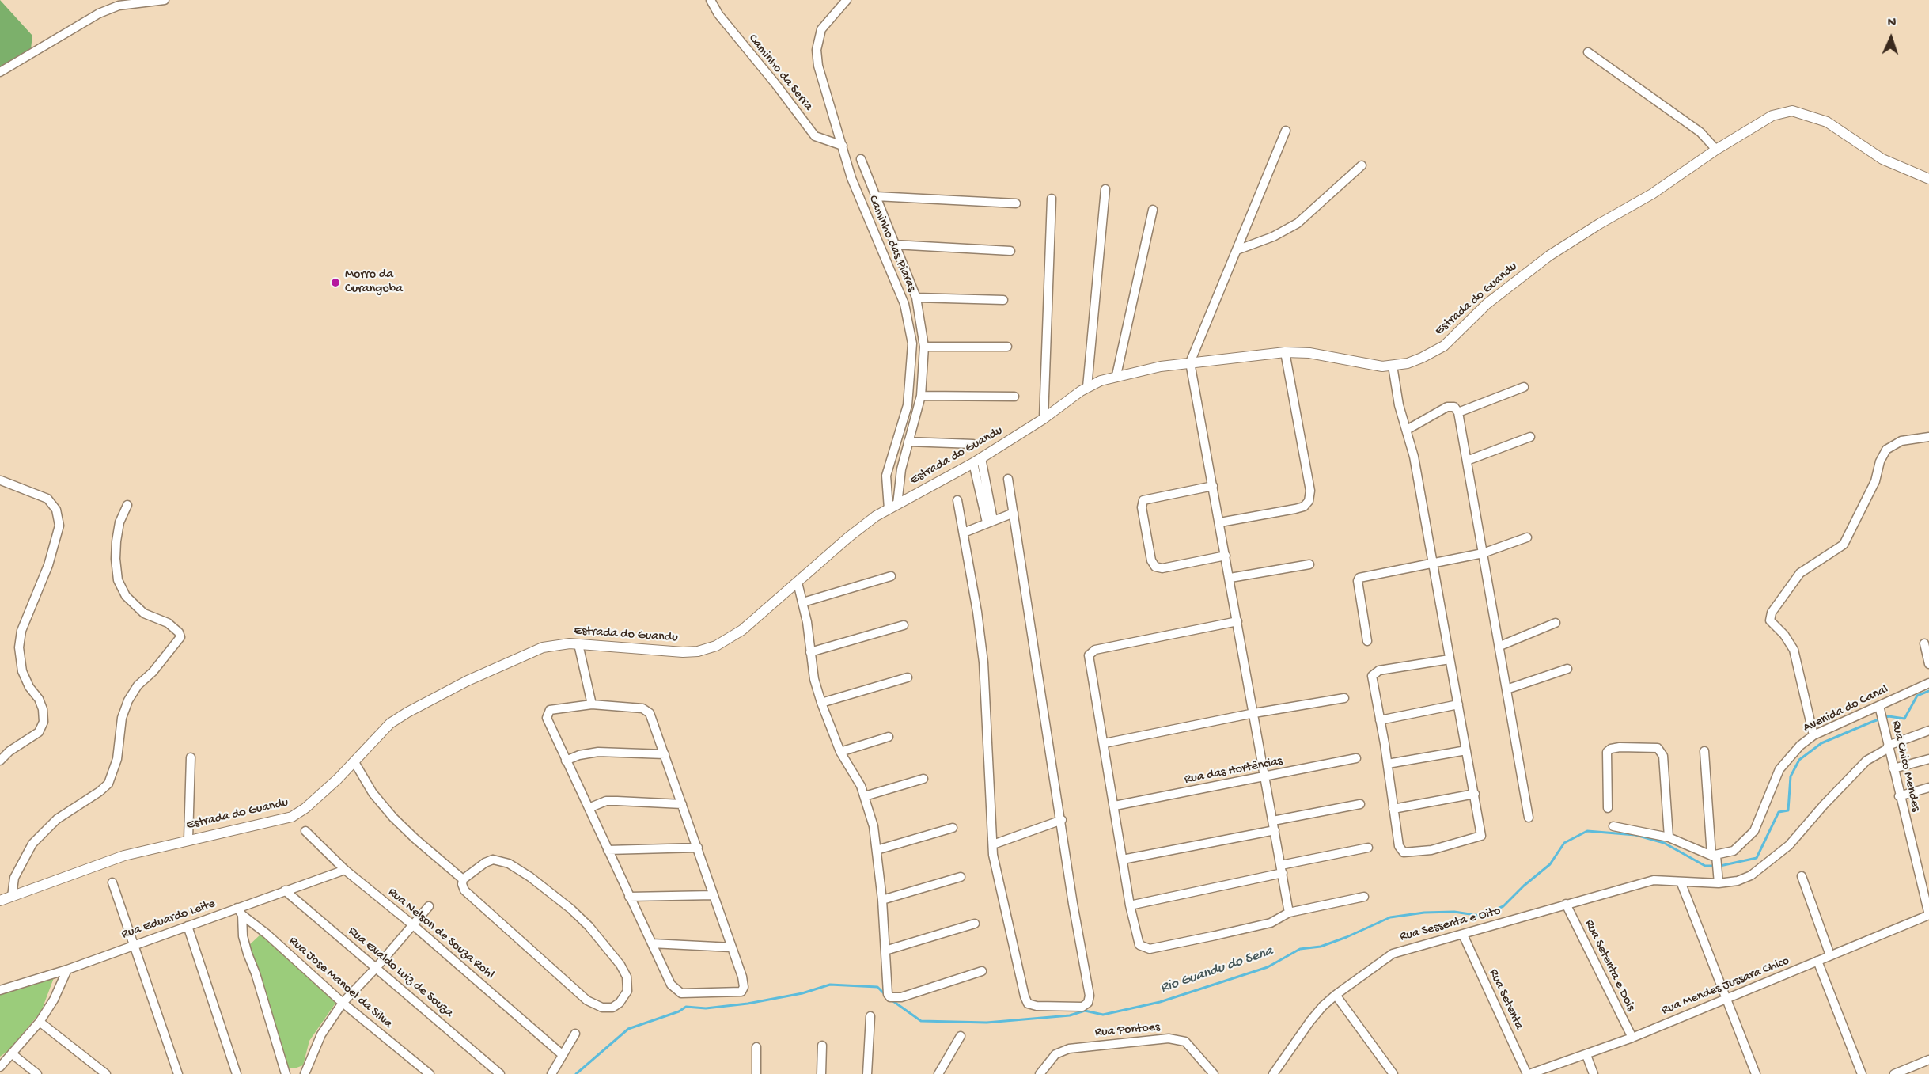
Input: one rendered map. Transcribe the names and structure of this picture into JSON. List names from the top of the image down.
{
  "streets": {
    "street": [
      "Caminho da Serra",
      "Caminho das Piaras",
      "Estrada do Guandu",
      "Avenida do Canal",
      "Rua Chico Mendes",
      "Rua das Hortências",
      "Rua Eduardo Leite",
      "Rua Sessenta e Oito",
      "Rua Nelson de Souza Rohl",
      "Rua Setenta e Dois",
      "Rua Evaldo Luiz de Souza",
      "Rua Jose Manoel da Silva",
      "Rua Mendes Jussara Chico",
      "Rua Setenta",
      "Rua Pontoes"
    ]
  },
  "crossings": [
    ["Caminho da Serra", "Caminho das Piaras"],
    ["Caminho das Piaras", "Estrada do Guandu"],
    ["Avenida do Canal", "Rua Chico Mendes"],
    ["Rua Chico Mendes", "Rua Sessenta e Oito"],
    ["Rua Chico Mendes", "Rua Mendes Jussara Chico"],
    ["Rua Eduardo Leite", "Rua Nelson de Souza Rohl"],
    ["Rua Eduardo Leite", "Rua Evaldo Luiz de Souza"],
    ["Rua Eduardo Leite", "Rua Jose Manoel da Silva"],
    ["Rua Sessenta e Oito", "Rua Setenta e Dois"],
    ["Rua Sessenta e Oito", "Rua Setenta"],
    ["Rua Setenta e Dois", "Rua Mendes Jussara Chico"],
    ["Rua Mendes Jussara Chico", "Rua Setenta"]
  ],
  "water": ["Rio Guandu do Sena"],
  "places": ["Morro da Curangoba"],
  "north": "top"
}
